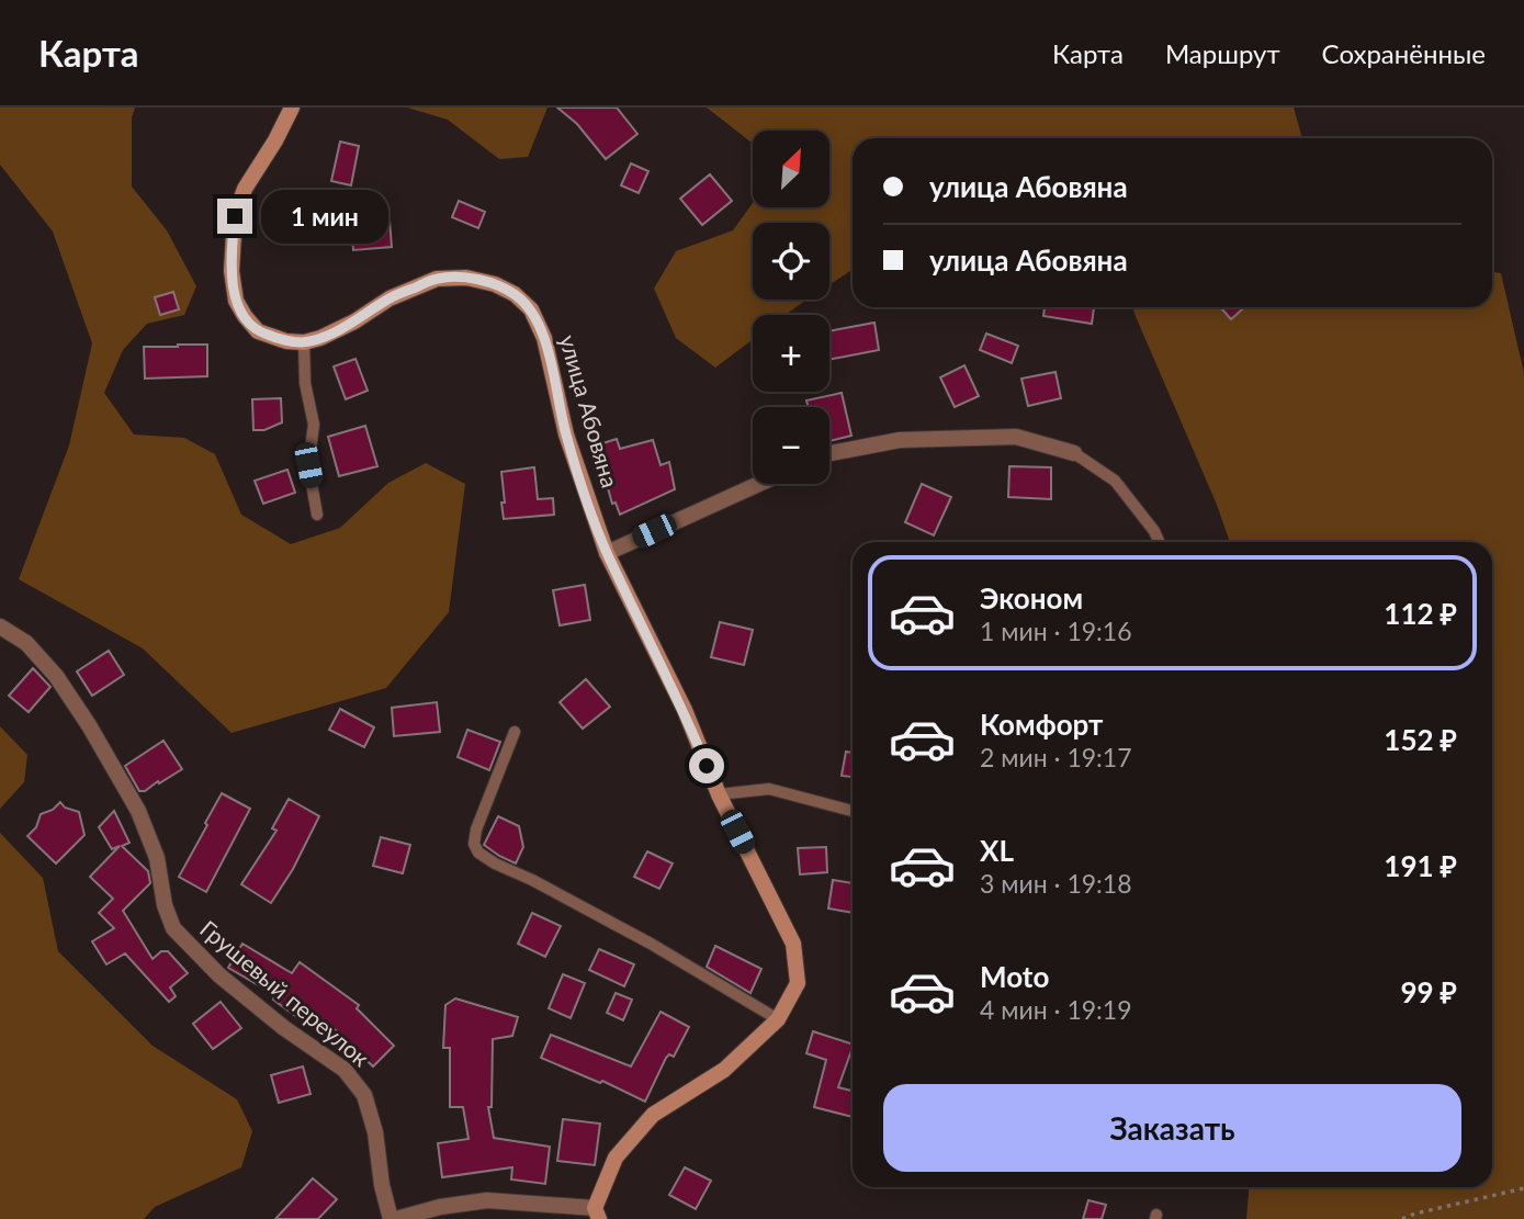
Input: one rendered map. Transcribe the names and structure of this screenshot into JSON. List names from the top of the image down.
{
  "streets": {
    "street": ["улица Абовяна", "Грушевый переулок"]
  },
  "north": "top right",
  "page": {
    "header": "Карта",
    "nav": ["Карта", "Маршрут", "Сохранённые"],
    "map_buttons": ["+", "−"],
    "banner": ["улица Абовяна", "улица Абовяна"],
    "bubble": "1 мин",
    "list": [
      {
        "name": "Эконом",
        "note": "1 мин · 19:16",
        "value": "112 ₽"
      },
      {
        "name": "Комфорт",
        "note": "2 мин · 19:17",
        "value": "152 ₽"
      },
      {
        "name": "XL",
        "note": "3 мин · 19:18",
        "value": "191 ₽"
      },
      {
        "name": "Moto",
        "note": "4 мин · 19:19",
        "value": "99 ₽"
      }
    ],
    "buttons": "Заказать"
  }
}
